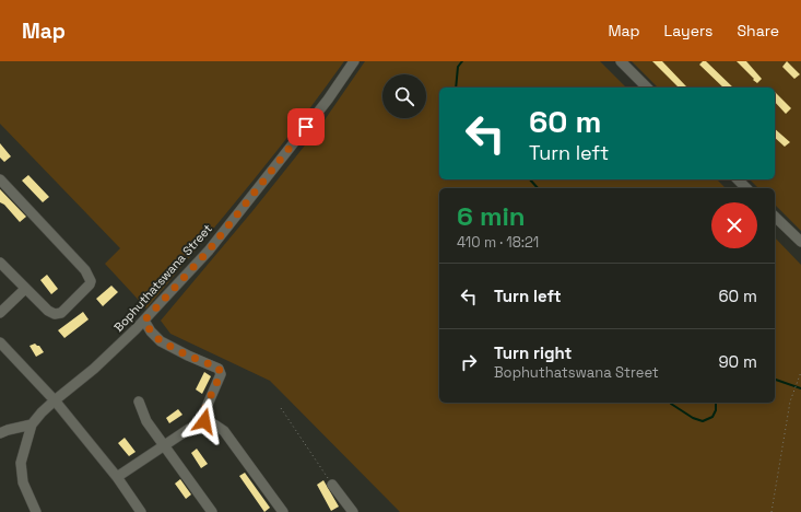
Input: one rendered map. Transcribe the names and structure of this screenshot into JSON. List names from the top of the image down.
{
  "streets": {
    "street": ["Bophuthatswana Street"]
  },
  "page": {
    "header": "Map",
    "nav": ["Map", "Layers", "Share"],
    "turn": ["60 m", "Turn left"],
    "heading": ["6 min", "410 m · 18:21"],
    "list": [
      {
        "name": "Turn left",
        "value": "60 m"
      },
      {
        "name": "Turn right",
        "note": "Bophuthatswana Street",
        "value": "90 m"
      }
    ]
  }
}
